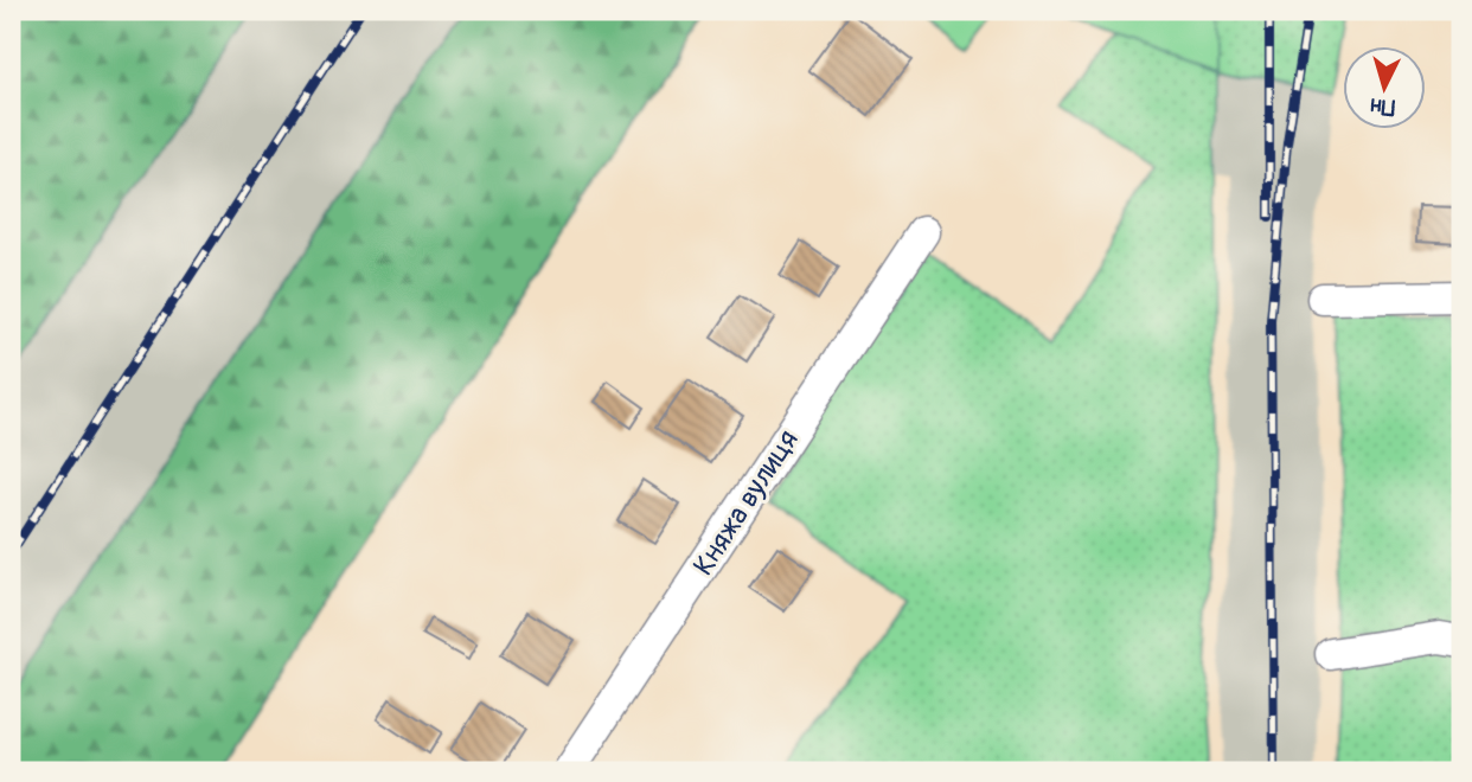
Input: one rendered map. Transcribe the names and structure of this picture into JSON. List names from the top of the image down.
{
  "streets": {
    "street": ["Княжа вулиця"]
  },
  "north": "bottom"
}
